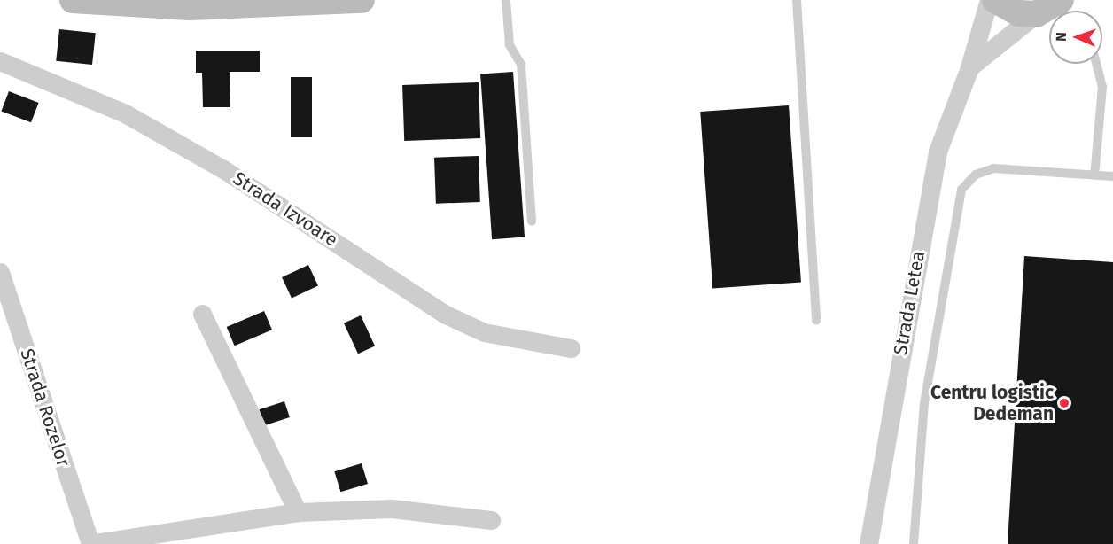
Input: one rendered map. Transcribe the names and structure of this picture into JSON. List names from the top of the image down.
{
  "streets": {
    "street": ["Strada Izvoare", "Strada Letea", "Strada Rozelor"]
  },
  "places": ["Centru logistic Dedeman"],
  "north": "left"
}
